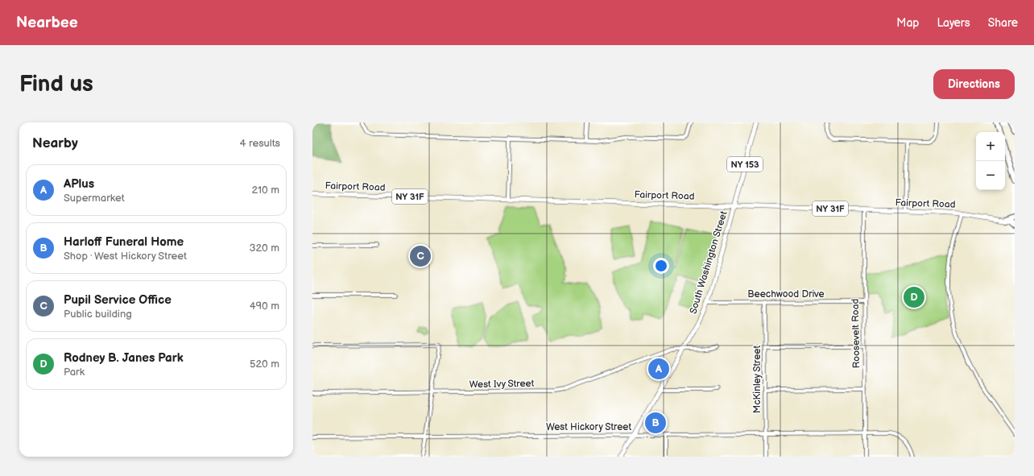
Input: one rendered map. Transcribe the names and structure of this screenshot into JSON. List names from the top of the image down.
{
  "streets": {
    "main road": [
      "NY 153",
      "Fairport Road",
      "NY 31F",
      "South Washington Street"
    ],
    "street": [
      "Beechwood Drive",
      "Roosevelt Road",
      "McKinley Street",
      "West Ivy Street",
      "West Hickory Street"
    ]
  },
  "crossings": [
    ["NY 153", "Fairport Road"],
    ["NY 153", "South Washington Street"],
    ["Fairport Road", "South Washington Street"],
    ["Fairport Road", "Roosevelt Road"],
    ["South Washington Street", "Beechwood Drive"],
    ["South Washington Street", "West Ivy Street"],
    ["South Washington Street", "West Hickory Street"],
    ["Beechwood Drive", "Roosevelt Road"],
    ["Beechwood Drive", "McKinley Street"],
    ["Roosevelt Road", "West Hickory Street"],
    ["McKinley Street", "West Hickory Street"]
  ],
  "page": {
    "header": "Nearbee",
    "nav": ["Map", "Layers", "Share"],
    "buttons": "Directions",
    "title": "Find us",
    "heading": ["Nearby", "4 results"],
    "map_buttons": ["+", "−"],
    "list": [
      {
        "mark": "A",
        "name": "APlus",
        "note": "Supermarket",
        "value": "210 m"
      },
      {
        "mark": "B",
        "name": "Harloff Funeral Home",
        "note": "Shop · West Hickory Street",
        "value": "320 m"
      },
      {
        "mark": "C",
        "name": "Pupil Service Office",
        "note": "Public building",
        "value": "490 m"
      },
      {
        "mark": "D",
        "name": "Rodney B. Janes Park",
        "note": "Park",
        "value": "520 m"
      }
    ],
    "pins": [
      "C",
      "D",
      "A",
      "B"
    ]
  }
}
